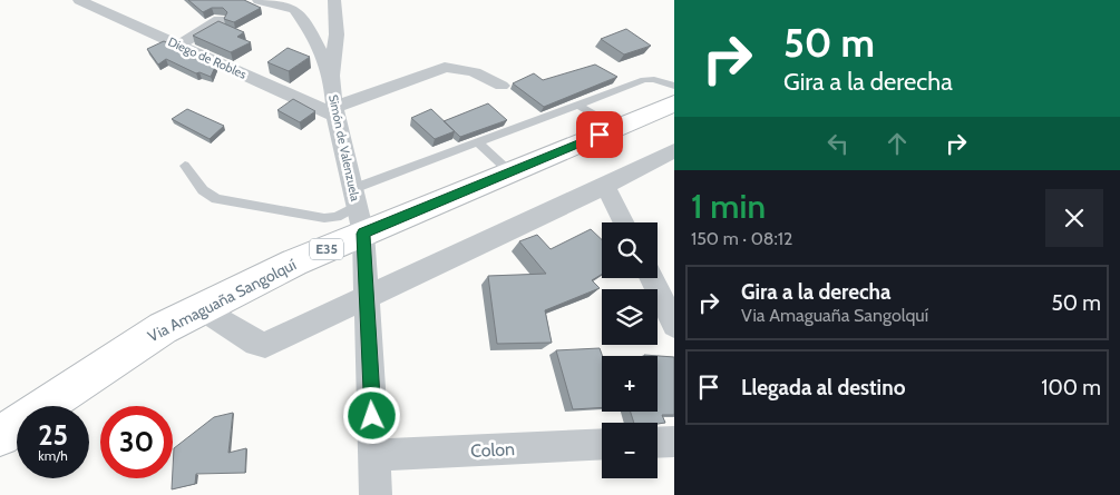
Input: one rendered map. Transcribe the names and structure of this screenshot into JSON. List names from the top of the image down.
{
  "streets": {
    "highway": ["E35", "Via Amaguaña Sangolquí"],
    "street": ["Diego de Robles", "Simón de Valenzuela", "Colon"]
  },
  "crossings": [
    ["Diego de Robles", "Simón de Valenzuela"],
    ["Simón de Valenzuela", "Via Amaguaña Sangolquí"],
    ["Simón de Valenzuela", "Colon"]
  ],
  "page": {
    "turn": ["50 m", "Gira a la derecha"],
    "heading": ["1 min", "150 m · 08:12"],
    "map_buttons": ["+", "−"],
    "list": [
      {
        "name": "Gira a la derecha",
        "note": "Via Amaguaña Sangolquí",
        "value": "50 m"
      },
      {
        "name": "Llegada al destino",
        "value": "100 m"
      }
    ],
    "speed": "25 km/h",
    "limit": "30"
  }
}
